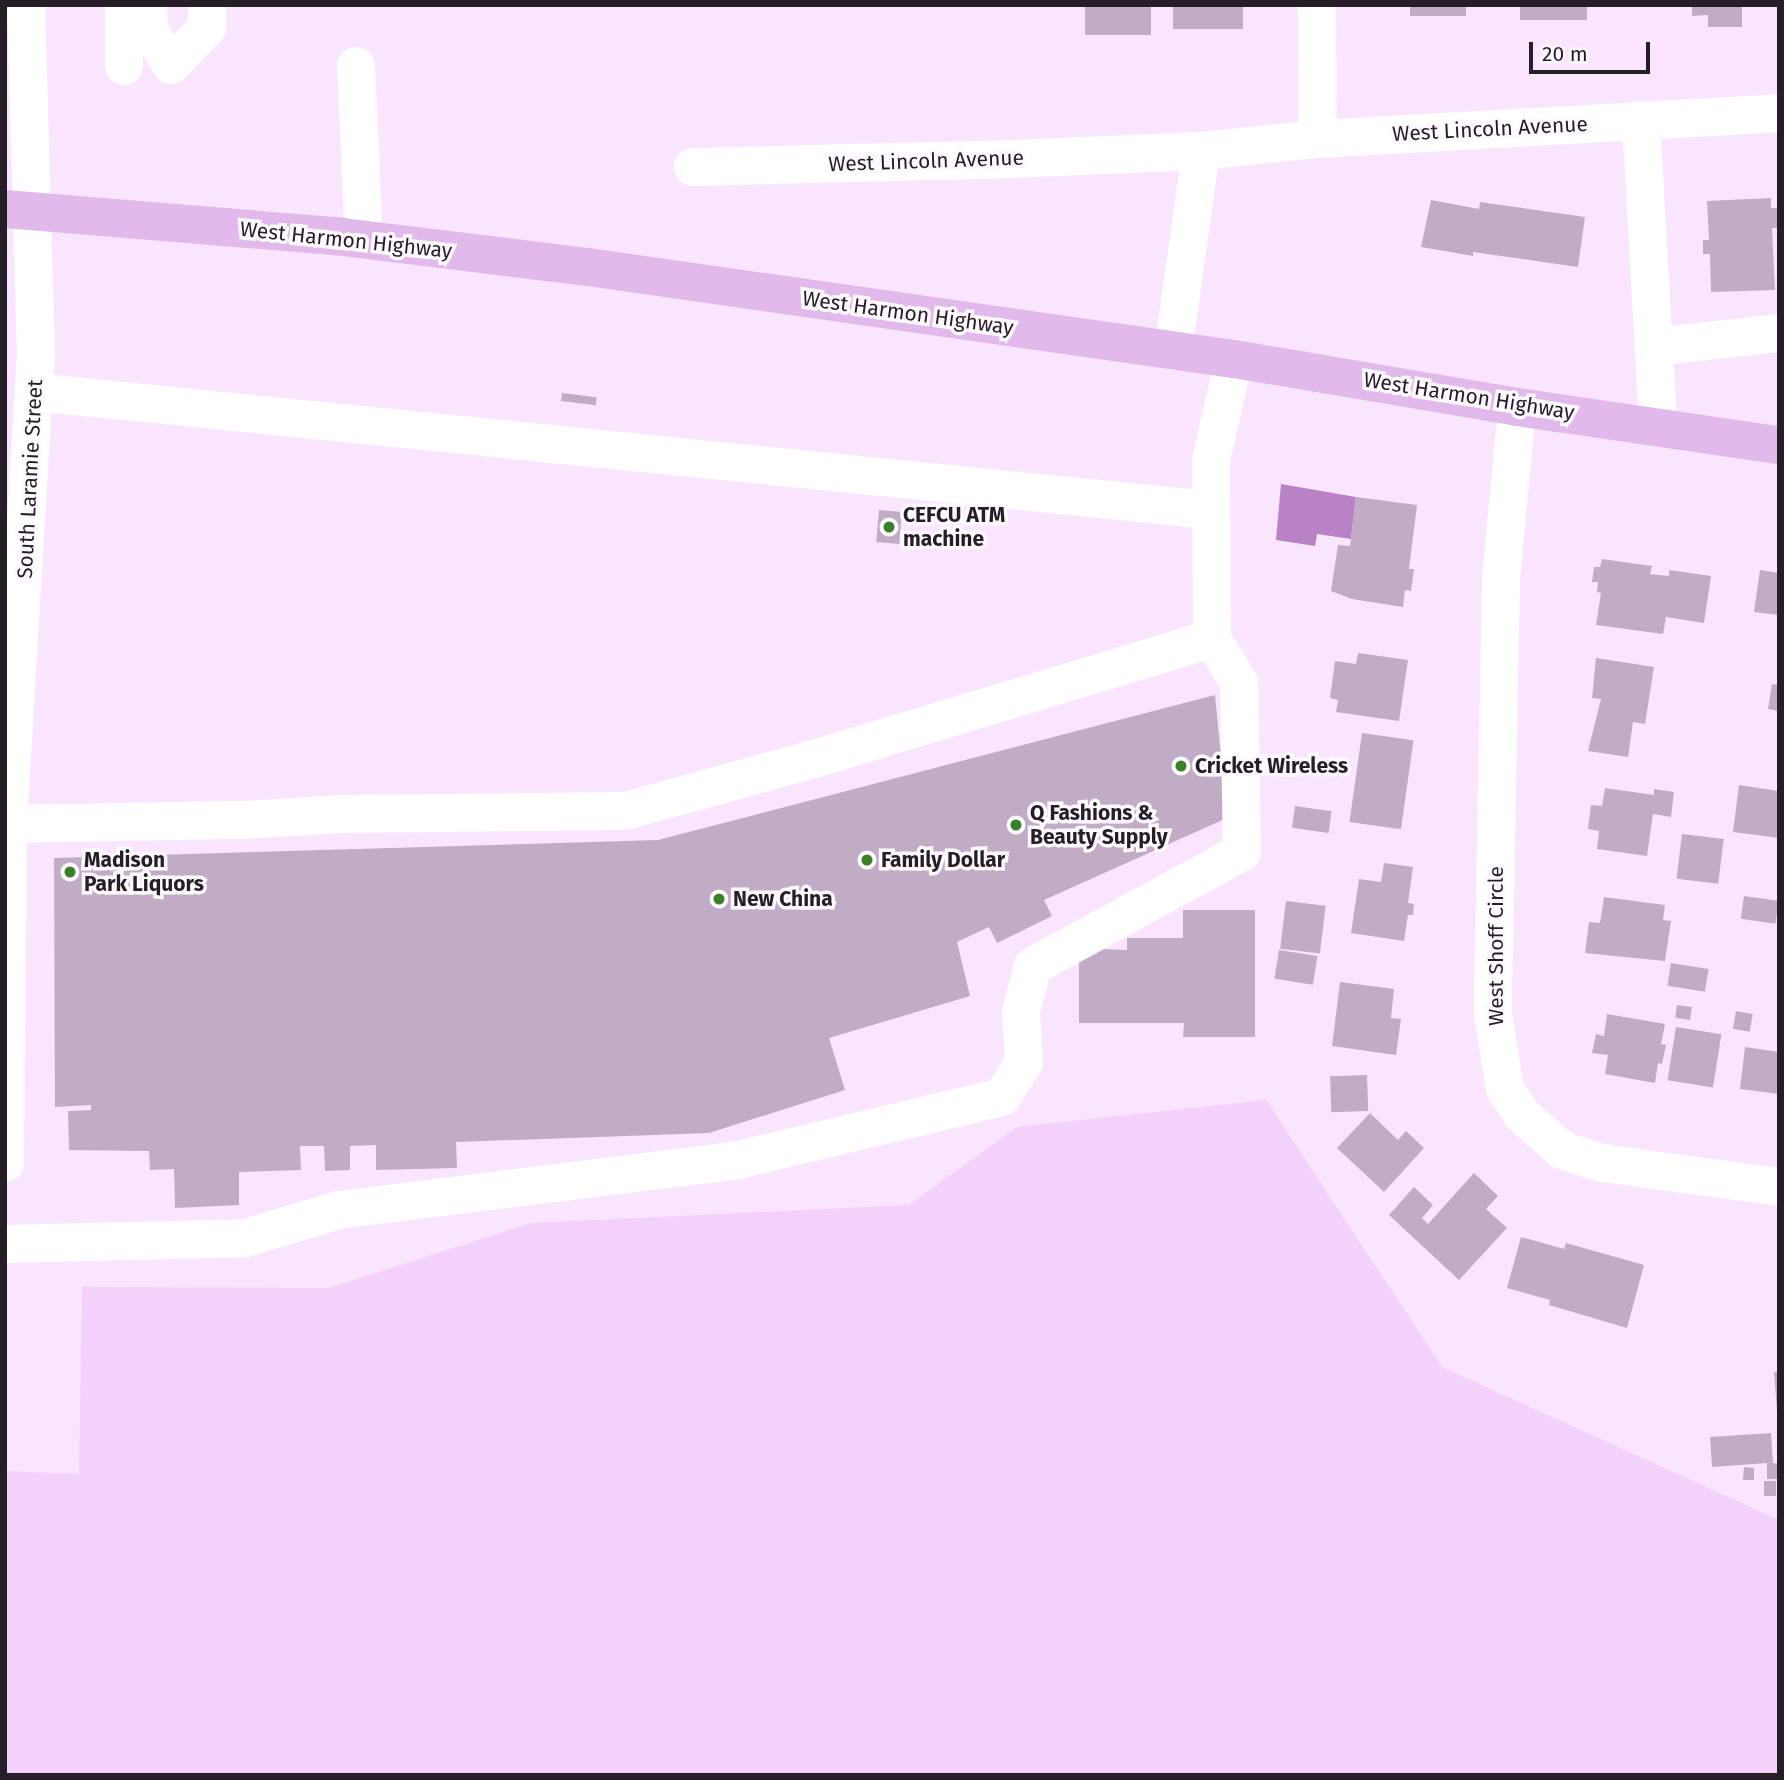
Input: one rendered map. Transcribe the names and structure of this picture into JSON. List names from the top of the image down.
{
  "streets": {
    "main road": ["West Harmon Highway"],
    "street": ["West Lincoln Avenue", "South Laramie Street", "West Shoff Circle"]
  },
  "crossings": [
    ["West Harmon Highway", "South Laramie Street"],
    ["West Harmon Highway", "West Shoff Circle"]
  ],
  "places": [
    "CEFCU ATM machine",
    "Cricket Wireless",
    "Q Fashions & Beauty Supply",
    "Family Dollar",
    "Madison Park Liquors",
    "New China"
  ],
  "scale_bar": "20 m"
}
